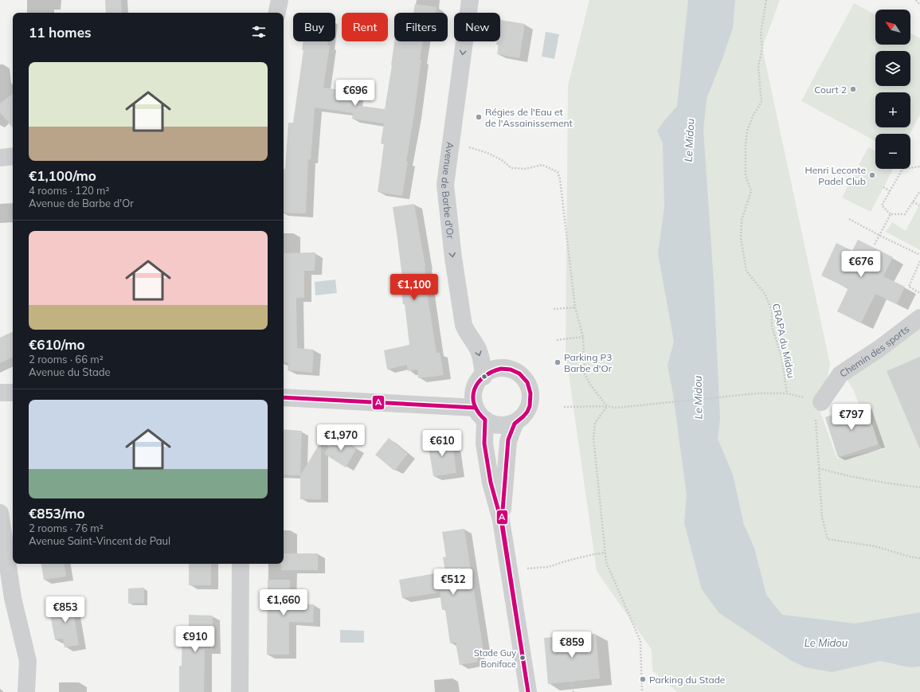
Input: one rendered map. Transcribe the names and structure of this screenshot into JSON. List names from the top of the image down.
{
  "streets": {
    "street": ["Avenue de Barbe d'Or", "Chemin des sports"],
    "path": ["CRAPA du Midou"]
  },
  "one_way": ["Avenue de Barbe d'Or"],
  "water": ["Le Midou"],
  "places": [
    "Court 2",
    "Régies de l'Eau et de l'Assainissement",
    "Henri Leconte Padel Club",
    "Parking P3 Barbe d'Or",
    "Stade Guy Boniface",
    "Parking du Stade"
  ],
  "lines": ["transit line A"],
  "north": "top left",
  "page": {
    "map_buttons": ["+", "−"],
    "chip": [
      "Buy",
      "Rent",
      "Filters",
      "New"
    ],
    "heading": "11 homes",
    "list": [
      {
        "name": "€1,100/mo",
        "note": "4 rooms · 120 m² · Avenue de Barbe d'Or"
      },
      {
        "name": "€610/mo",
        "note": "2 rooms · 66 m² · Avenue du Stade"
      },
      {
        "name": "€853/mo",
        "note": "2 rooms · 76 m² · Avenue Saint-Vincent de Paul"
      }
    ],
    "price": [
      "€696",
      "€676",
      "€1,100",
      "€797",
      "€1,970",
      "€610",
      "€512",
      "€1,660",
      "€853",
      "€910",
      "€859"
    ]
  }
}
